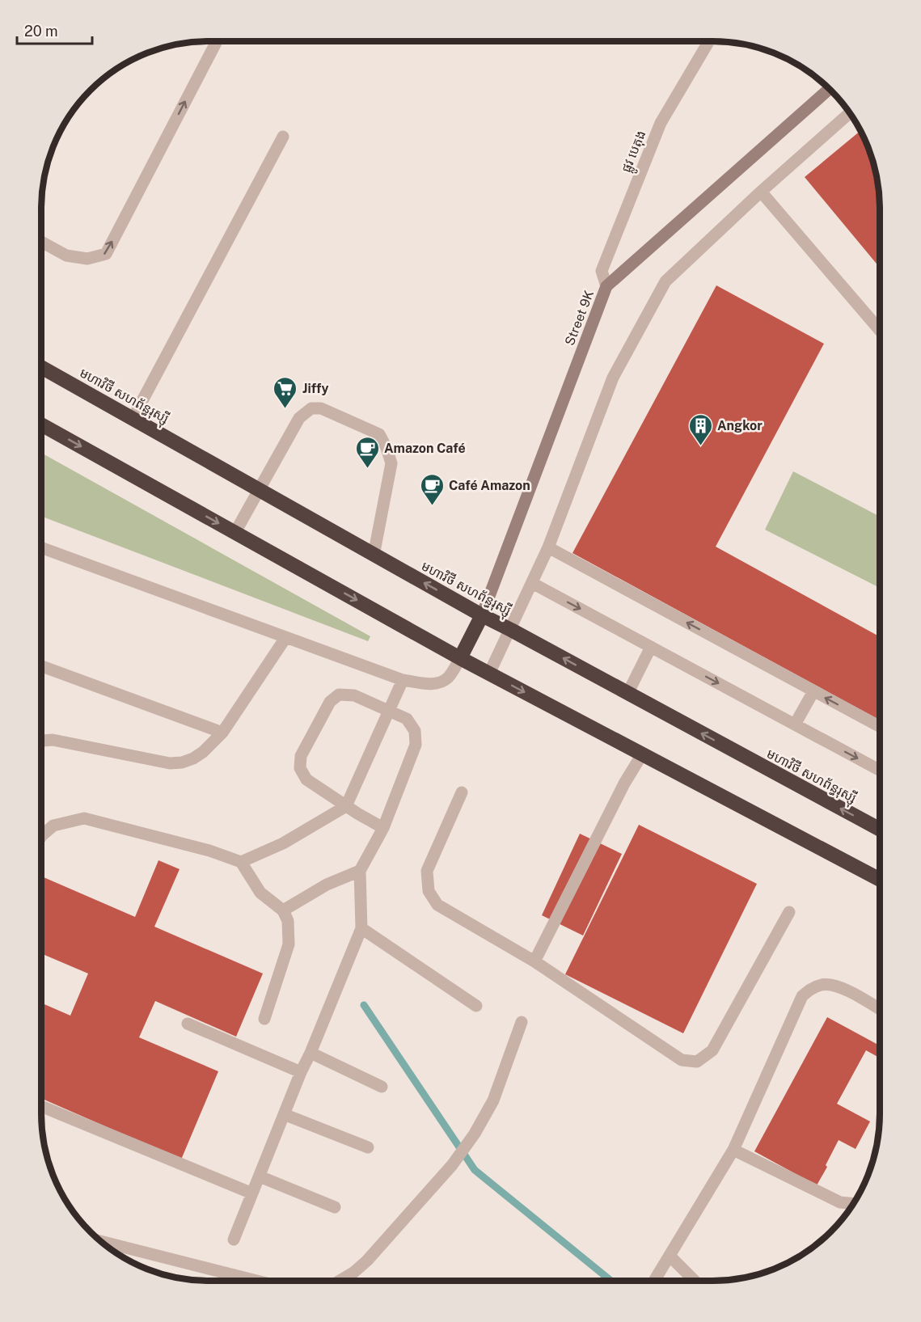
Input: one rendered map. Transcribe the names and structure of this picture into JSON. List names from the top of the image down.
{
  "streets": {
    "highway": ["មហាវិថី សហព័ន្ធរុស្ស៊ី"],
    "street": ["ផ្លូវ បេតុង", "Street 9K"]
  },
  "crossings": [
    ["ផ្លូវ បេតុង", "Street 9K"],
    ["Street 9K", "មហាវិថី សហព័ន្ធរុស្ស៊ី"]
  ],
  "places": {
    "supermarket": ["Jiffy"],
    "building": ["Angkor"],
    "cafe": ["Amazon Café", "Café Amazon"]
  },
  "scale_bar": "20 m"
}
